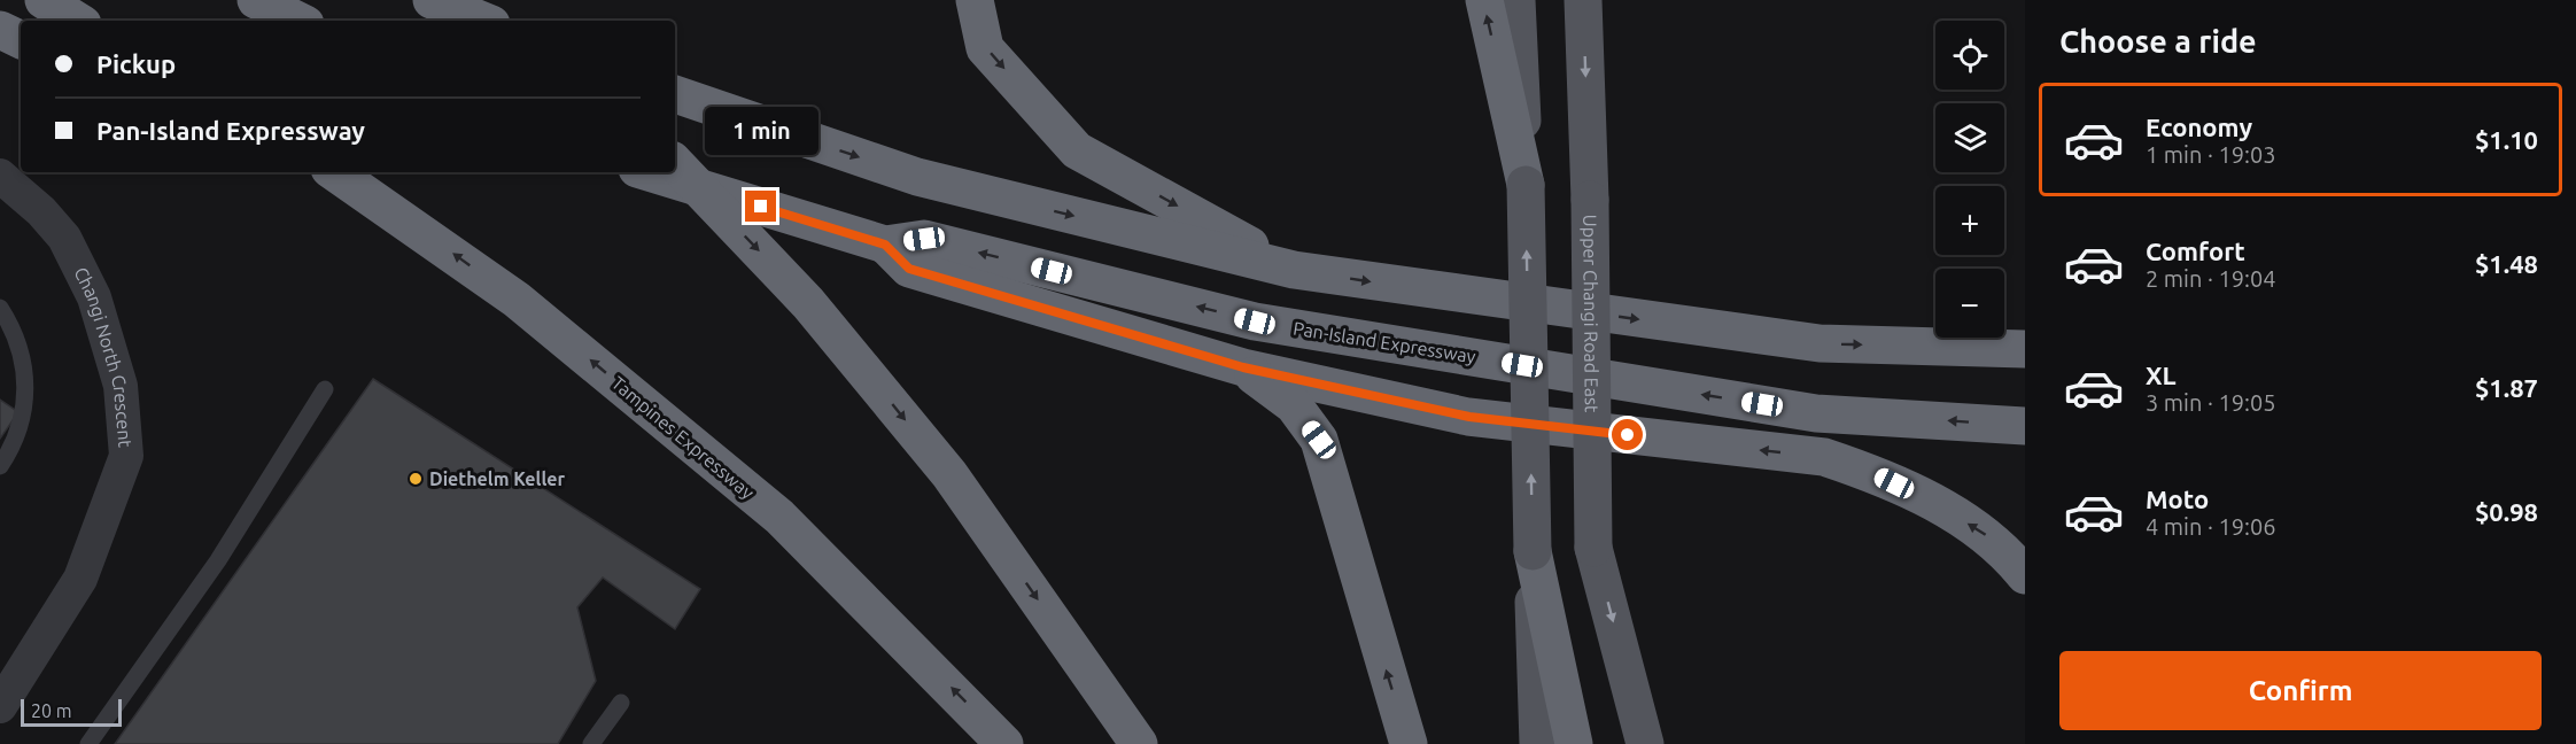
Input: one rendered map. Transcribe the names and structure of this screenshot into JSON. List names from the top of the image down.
{
  "streets": {
    "highway": ["Pan-Island Expressway", "Tampines Expressway"],
    "main road": ["Upper Changi Road East"],
    "street": ["Changi North Crescent"]
  },
  "places": ["Diethelm Keller"],
  "scale_bar": "20 m",
  "page": {
    "heading": "Choose a ride",
    "map_buttons": ["+", "−"],
    "banner": ["Pickup", "Pan-Island Expressway"],
    "list": [
      {
        "name": "Economy",
        "note": "1 min · 19:03",
        "value": "$1.10"
      },
      {
        "name": "Comfort",
        "note": "2 min · 19:04",
        "value": "$1.48"
      },
      {
        "name": "XL",
        "note": "3 min · 19:05",
        "value": "$1.87"
      },
      {
        "name": "Moto",
        "note": "4 min · 19:06",
        "value": "$0.98"
      }
    ],
    "bubble": "1 min",
    "buttons": "Confirm",
    "scale": "20 m"
  }
}
